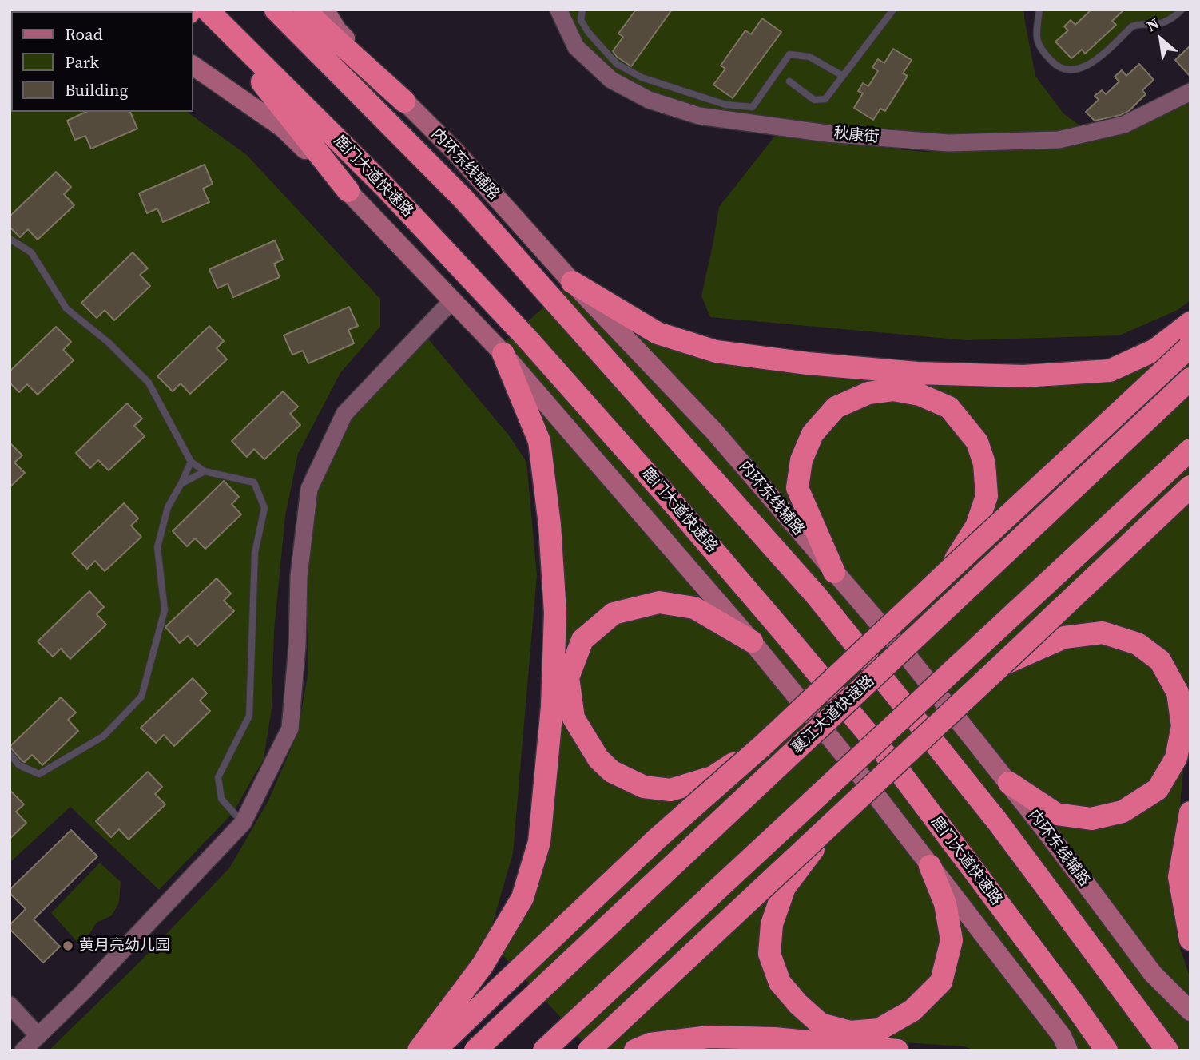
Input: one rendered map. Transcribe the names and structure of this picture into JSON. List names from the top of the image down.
{
  "streets": {
    "highway": ["鹿门大道快速路", "襄江大道快速路"],
    "main road": ["内环东线辅路"],
    "street": ["秋康街"]
  },
  "places": ["黄月亮幼儿园"],
  "legend": ["Road", "Park", "Building"],
  "north": "top left"
}
